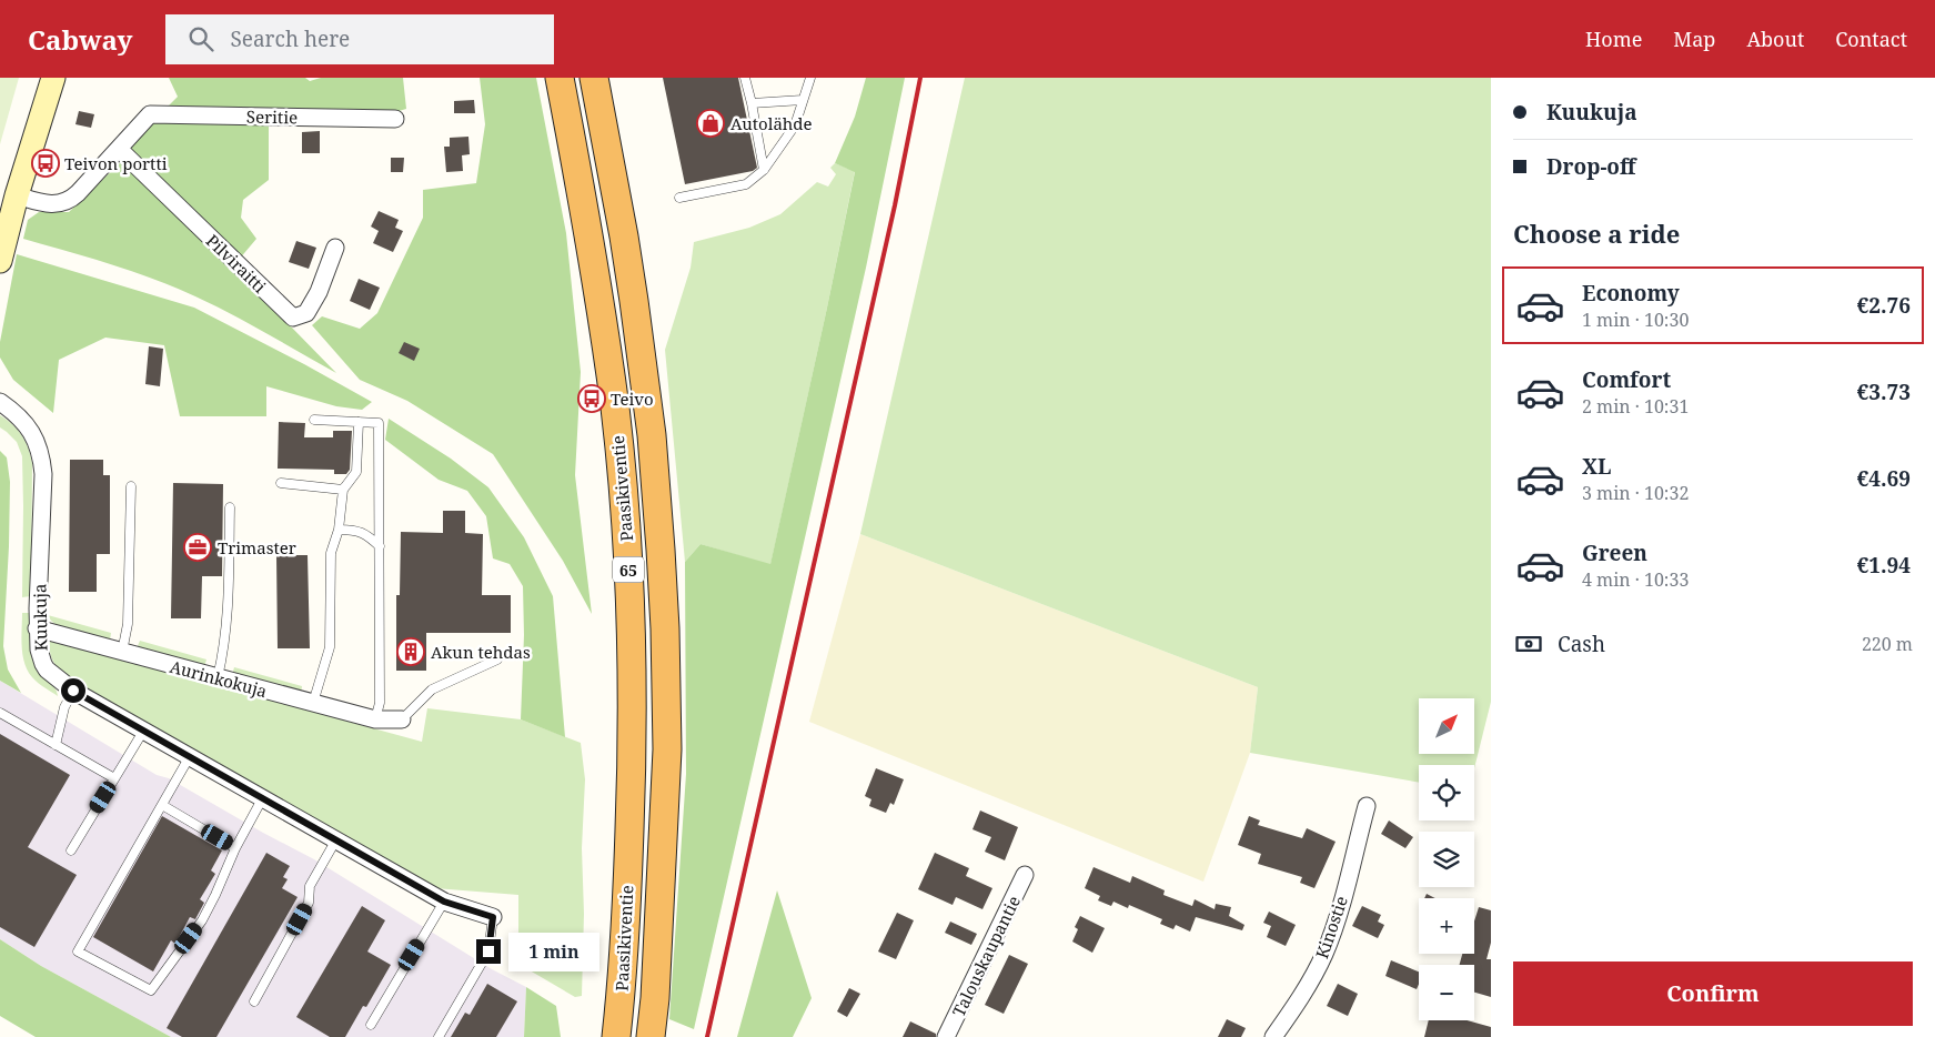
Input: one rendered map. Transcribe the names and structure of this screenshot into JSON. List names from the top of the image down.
{
  "streets": {
    "highway": ["Paasikiventie", "65"],
    "street": [
      "Seritie",
      "Pilviraitti",
      "Kuukuja",
      "Aurinkokuja",
      "Kinostie",
      "Talouskaupantie"
    ]
  },
  "crossings": [
    ["Seritie", "Pilviraitti"],
    ["Kuukuja", "Aurinkokuja"]
  ],
  "places": {
    "shop": ["Autolähde"],
    "bus stop": ["Teivon portti", "Teivo"],
    "office": ["Trimaster"],
    "building": ["Akun tehdas"]
  },
  "north": "top right",
  "page": {
    "header": "Cabway",
    "search": "Search here",
    "nav": [
      "Home",
      "Map",
      "About",
      "Contact"
    ],
    "banner": ["Kuukuja", "Drop-off"],
    "heading": "Choose a ride",
    "list": [
      {
        "name": "Economy",
        "note": "1 min · 10:30",
        "value": "€2.76"
      },
      {
        "name": "Comfort",
        "note": "2 min · 10:31",
        "value": "€3.73"
      },
      {
        "name": "XL",
        "note": "3 min · 10:32",
        "value": "€4.69"
      },
      {
        "name": "Green",
        "note": "4 min · 10:33",
        "value": "€1.94"
      }
    ],
    "pay": ["Cash", "220 m"],
    "map_buttons": ["+", "−"],
    "bubble": "1 min",
    "buttons": "Confirm"
  }
}
